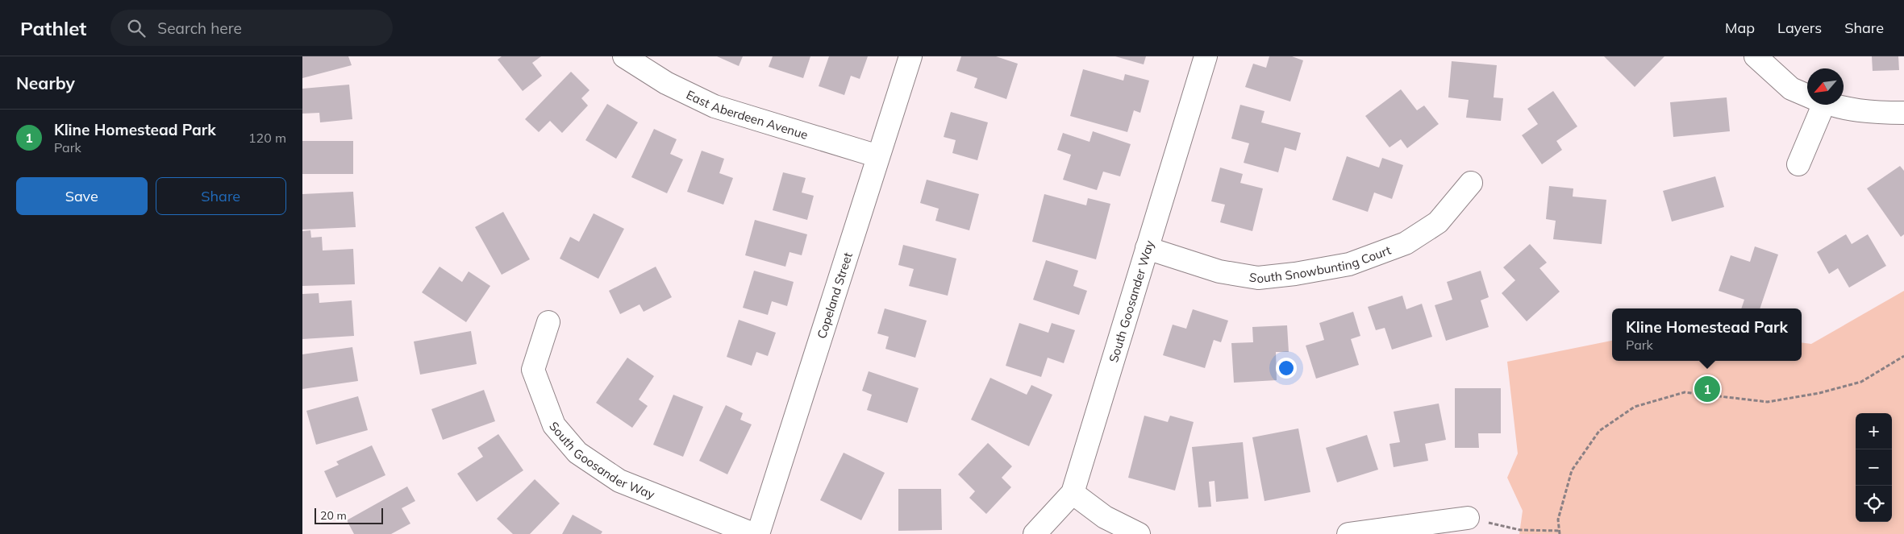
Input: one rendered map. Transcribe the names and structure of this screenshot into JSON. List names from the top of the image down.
{
  "streets": {
    "street": [
      "East Aberdeen Avenue",
      "South Snowbunting Court",
      "Copeland Street",
      "South Goosander Way"
    ]
  },
  "crossings": [
    ["East Aberdeen Avenue", "Copeland Street"],
    ["South Snowbunting Court", "South Goosander Way"]
  ],
  "scale_bar": "20 m",
  "north": "bottom left",
  "page": {
    "header": "Pathlet",
    "search": "Search here",
    "nav": ["Map", "Layers", "Share"],
    "heading": "Nearby",
    "list": [
      {
        "mark": "1",
        "name": "Kline Homestead Park",
        "note": "Park",
        "value": "120 m"
      }
    ],
    "buttons": ["Save", "Share"],
    "popup": ["Kline Homestead Park", "Park"],
    "pins": "1",
    "map_buttons": ["+", "−"],
    "scale": "20 m"
  }
}
